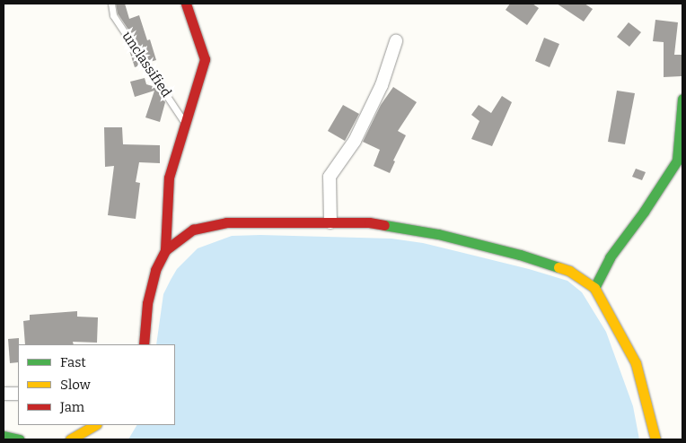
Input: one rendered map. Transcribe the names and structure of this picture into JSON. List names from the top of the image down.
{
  "streets": {
    "lane": ["unclassified"]
  },
  "legend": ["Fast", "Slow", "Jam"]
}
